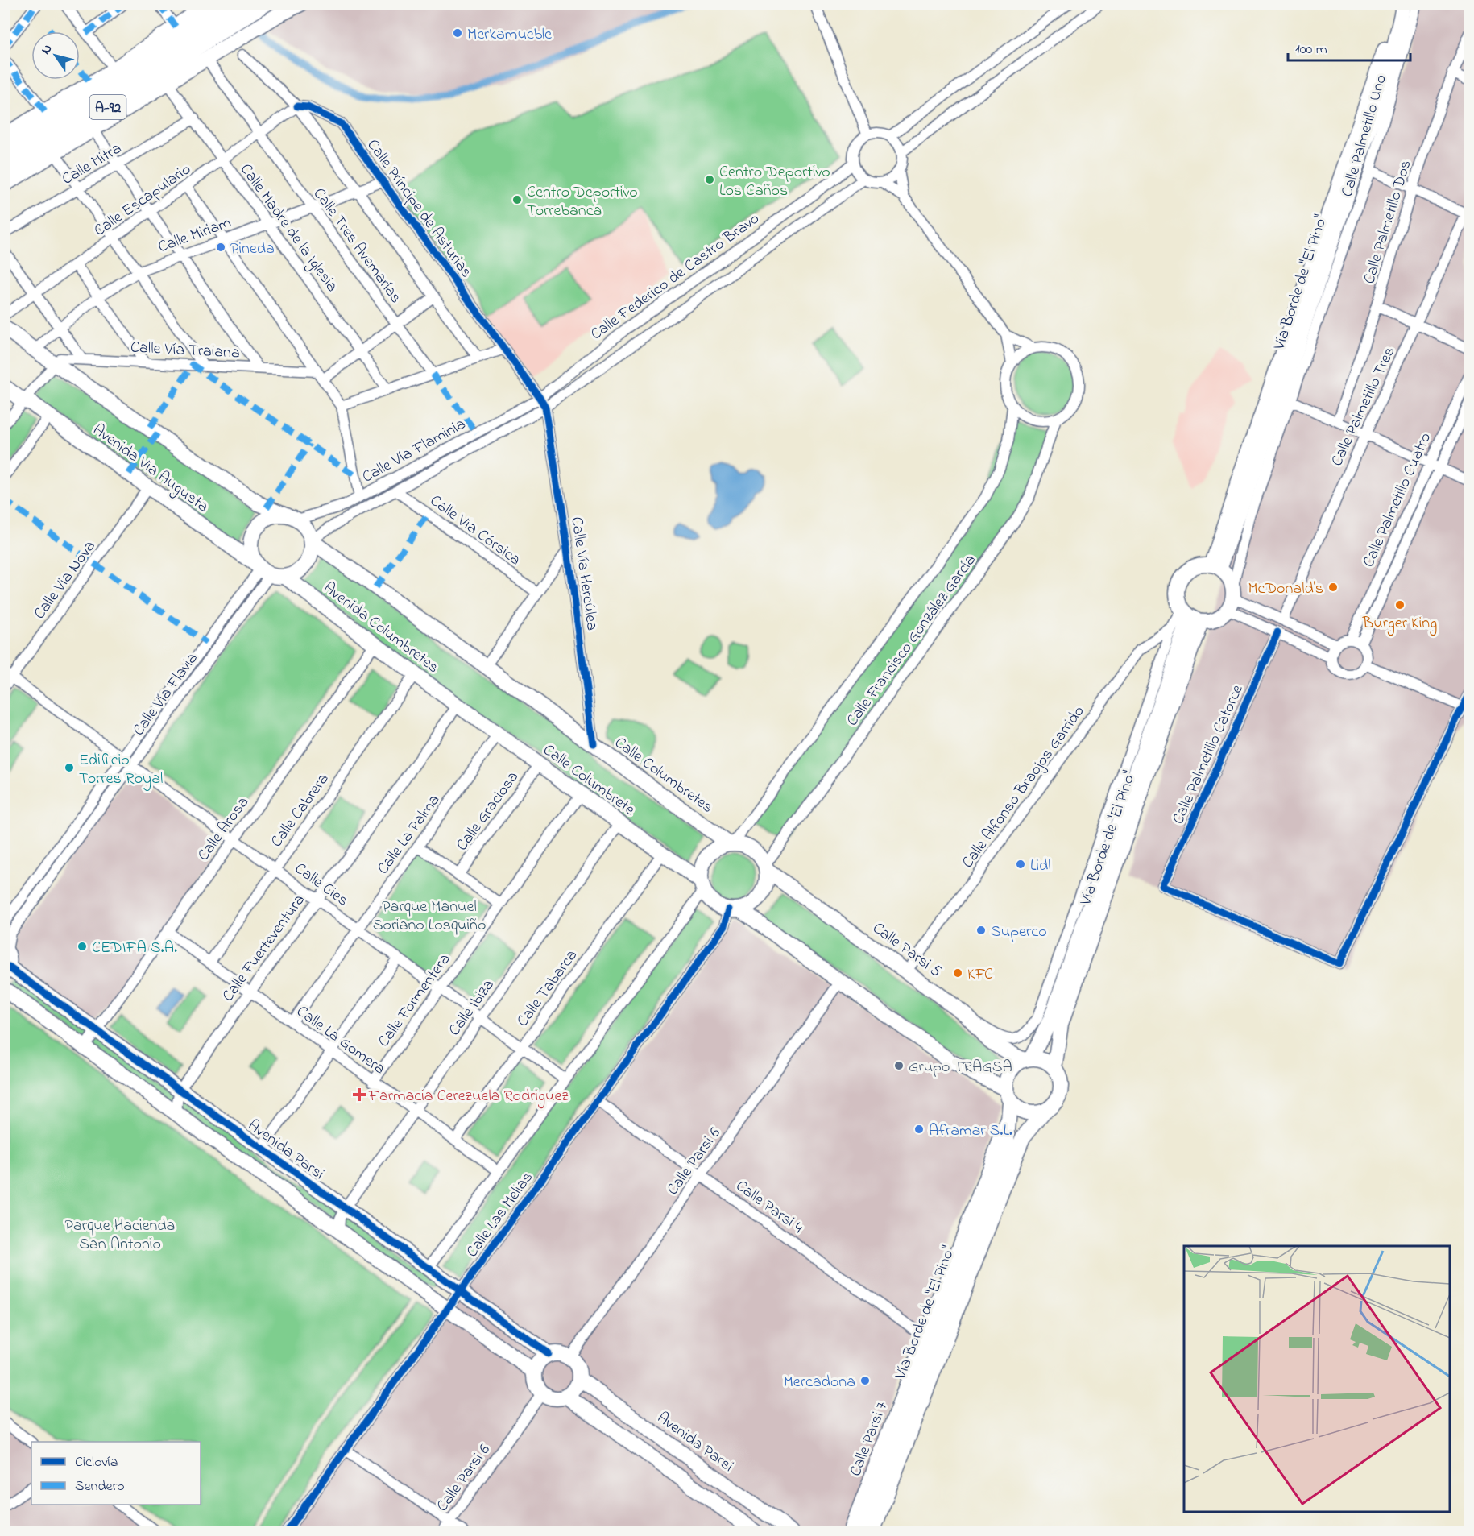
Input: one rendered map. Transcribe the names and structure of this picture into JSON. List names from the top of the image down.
{
  "streets": {
    "highway": ["A-92"],
    "street": [
      "Calle Palmetillo Uno",
      "Calle Mitra",
      "Calle Escapulario",
      "Calle Príncipe de Asturias",
      "Calle Palmetillo Dos",
      "Calle Madre de la Iglesia",
      "Calle Miriam",
      "Calle Tres Avemarías",
      "Calle Federico de Castro Bravo",
      "Vía Borde de \"El Pino\"",
      "Calle Vía Traiana",
      "Calle Palmetillo Tres",
      "Calle Vía Flaminia",
      "Avenida Vía Augusta",
      "Calle Palmetillo Cuatro",
      "Calle Vía Córsica",
      "Calle Vía Hercúlea",
      "Calle Via Nova",
      "Avenida Columbretes",
      "Calle Francisco González García",
      "Calle Vía Flavia",
      "Calle Palmetillo Catorce",
      "Calle Columbretes",
      "Calle Columbrete",
      "Calle Alfonso Braojos Garrido",
      "Calle Cabrera",
      "Calle Graciosa",
      "Calle Arosa",
      "Calle La Palma",
      "Calle Cies",
      "Calle Fuerteventura",
      "Calle Parsi 5",
      "Calle Tabarca",
      "Calle Formentera",
      "Calle Ibiza",
      "Calle La Gomera",
      "Avenida Parsi",
      "Calle Parsi 6",
      "Calle Parsi 4",
      "Calle Las Melias",
      "Calle Parsi 7"
    ]
  },
  "crossings": [
    ["A-92", "Calle Tres Avemarías"],
    ["Calle Palmetillo Uno", "Vía Borde de \"El Pino\""],
    ["Calle Mitra", "Calle Madre de la Iglesia"],
    ["Calle Escapulario", "Calle Príncipe de Asturias"],
    ["Calle Escapulario", "Calle Madre de la Iglesia"],
    ["Calle Escapulario", "Calle Tres Avemarías"],
    ["Calle Príncipe de Asturias", "Calle Miriam"],
    ["Calle Príncipe de Asturias", "Calle Federico de Castro Bravo"],
    ["Calle Príncipe de Asturias", "Calle Vía Flaminia"],
    ["Calle Príncipe de Asturias", "Calle Vía Hercúlea"],
    ["Calle Madre de la Iglesia", "Calle Miriam"],
    ["Calle Miriam", "Calle Tres Avemarías"],
    ["Calle Miriam", "Avenida Vía Augusta"],
    ["Calle Federico de Castro Bravo", "Calle Vía Flaminia"],
    ["Calle Federico de Castro Bravo", "Calle Vía Hercúlea"],
    ["Vía Borde de \"El Pino\"", "Calle Parsi 5"],
    ["Vía Borde de \"El Pino\"", "Calle Parsi 7"],
    ["Calle Vía Traiana", "Avenida Vía Augusta"],
    ["Calle Vía Flaminia", "Avenida Vía Augusta"],
    ["Calle Vía Flaminia", "Calle Vía Córsica"],
    ["Calle Vía Flaminia", "Calle Vía Hercúlea"],
    ["Calle Vía Flaminia", "Avenida Columbretes"],
    ["Calle Vía Flaminia", "Calle Vía Flavia"],
    ["Avenida Vía Augusta", "Calle Via Nova"],
    ["Avenida Vía Augusta", "Avenida Columbretes"],
    ["Avenida Vía Augusta", "Calle Vía Flavia"],
    ["Calle Vía Hercúlea", "Calle Columbretes"],
    ["Avenida Columbretes", "Calle Vía Flavia"],
    ["Avenida Columbretes", "Calle Columbretes"],
    ["Avenida Columbretes", "Calle Columbrete"],
    ["Avenida Columbretes", "Calle Cabrera"],
    ["Avenida Columbretes", "Calle Arosa"],
    ["Avenida Columbretes", "Calle Fuerteventura"],
    ["Calle Francisco González García", "Calle Columbretes"],
    ["Calle Francisco González García", "Calle Columbrete"],
    ["Calle Francisco González García", "Calle Parsi 5"],
    ["Calle Francisco González García", "Calle Las Melias"],
    ["Calle Vía Flavia", "Calle Cies"],
    ["Calle Columbretes", "Calle Columbrete"],
    ["Calle Columbretes", "Calle Parsi 5"],
    ["Calle Columbretes", "Calle Las Melias"],
    ["Calle Columbrete", "Calle Graciosa"],
    ["Calle Columbrete", "Calle La Palma"],
    ["Calle Columbrete", "Calle Fuerteventura"],
    ["Calle Columbrete", "Calle Parsi 5"],
    ["Calle Columbrete", "Calle Tabarca"],
    ["Calle Columbrete", "Calle Formentera"],
    ["Calle Columbrete", "Calle Ibiza"],
    ["Calle Columbrete", "Calle Las Melias"],
    ["Calle Alfonso Braojos Garrido", "Calle Parsi 5"],
    ["Calle Cabrera", "Calle Cies"],
    ["Calle Cabrera", "Calle La Gomera"],
    ["Calle Arosa", "Calle Cies"],
    ["Calle Arosa", "Calle La Gomera"],
    ["Calle Arosa", "Avenida Parsi"],
    ["Calle La Palma", "Calle Cies"],
    ["Calle La Palma", "Calle La Gomera"],
    ["Calle Cies", "Calle Fuerteventura"],
    ["Calle Cies", "Calle Tabarca"],
    ["Calle Cies", "Calle Formentera"],
    ["Calle Cies", "Calle Ibiza"],
    ["Calle Cies", "Calle Las Melias"],
    ["Calle Fuerteventura", "Calle La Gomera"],
    ["Calle Fuerteventura", "Avenida Parsi"],
    ["Calle Parsi 5", "Calle Las Melias"],
    ["Calle Parsi 5", "Calle Parsi 7"],
    ["Calle Tabarca", "Calle La Gomera"],
    ["Calle Formentera", "Calle La Gomera"],
    ["Calle Ibiza", "Calle La Gomera"],
    ["Calle Ibiza", "Avenida Parsi"],
    ["Calle La Gomera", "Calle Las Melias"],
    ["Avenida Parsi", "Calle Parsi 6"],
    ["Avenida Parsi", "Calle Las Melias"],
    ["Calle Parsi 6", "Calle Parsi 4"],
    ["Calle Parsi 4", "Calle Las Melias"],
    ["Calle Parsi 4", "Calle Parsi 7"]
  ],
  "parks": ["Parque Manuel Soriano Losquiño", "Parque Hacienda San Antonio"],
  "places": {
    "other": [
      "Merkamueble",
      "Centro Deportivo Los Caños",
      "Centro Deportivo Torrebanca",
      "Pineda",
      "McDonald's",
      "Burger King",
      "Edificio Torres Royal",
      "Lidl",
      "Superco",
      "CEDIFA S.A.",
      "KFC",
      "Grupo TRAGSA",
      "Aframar S.L.",
      "Mercadona"
    ],
    "health": ["Farmacia Cerezuela Rodriguez"]
  },
  "legend": ["Ciclovía", "Sendero"],
  "scale_bar": "100 m",
  "north": "top left"
}
